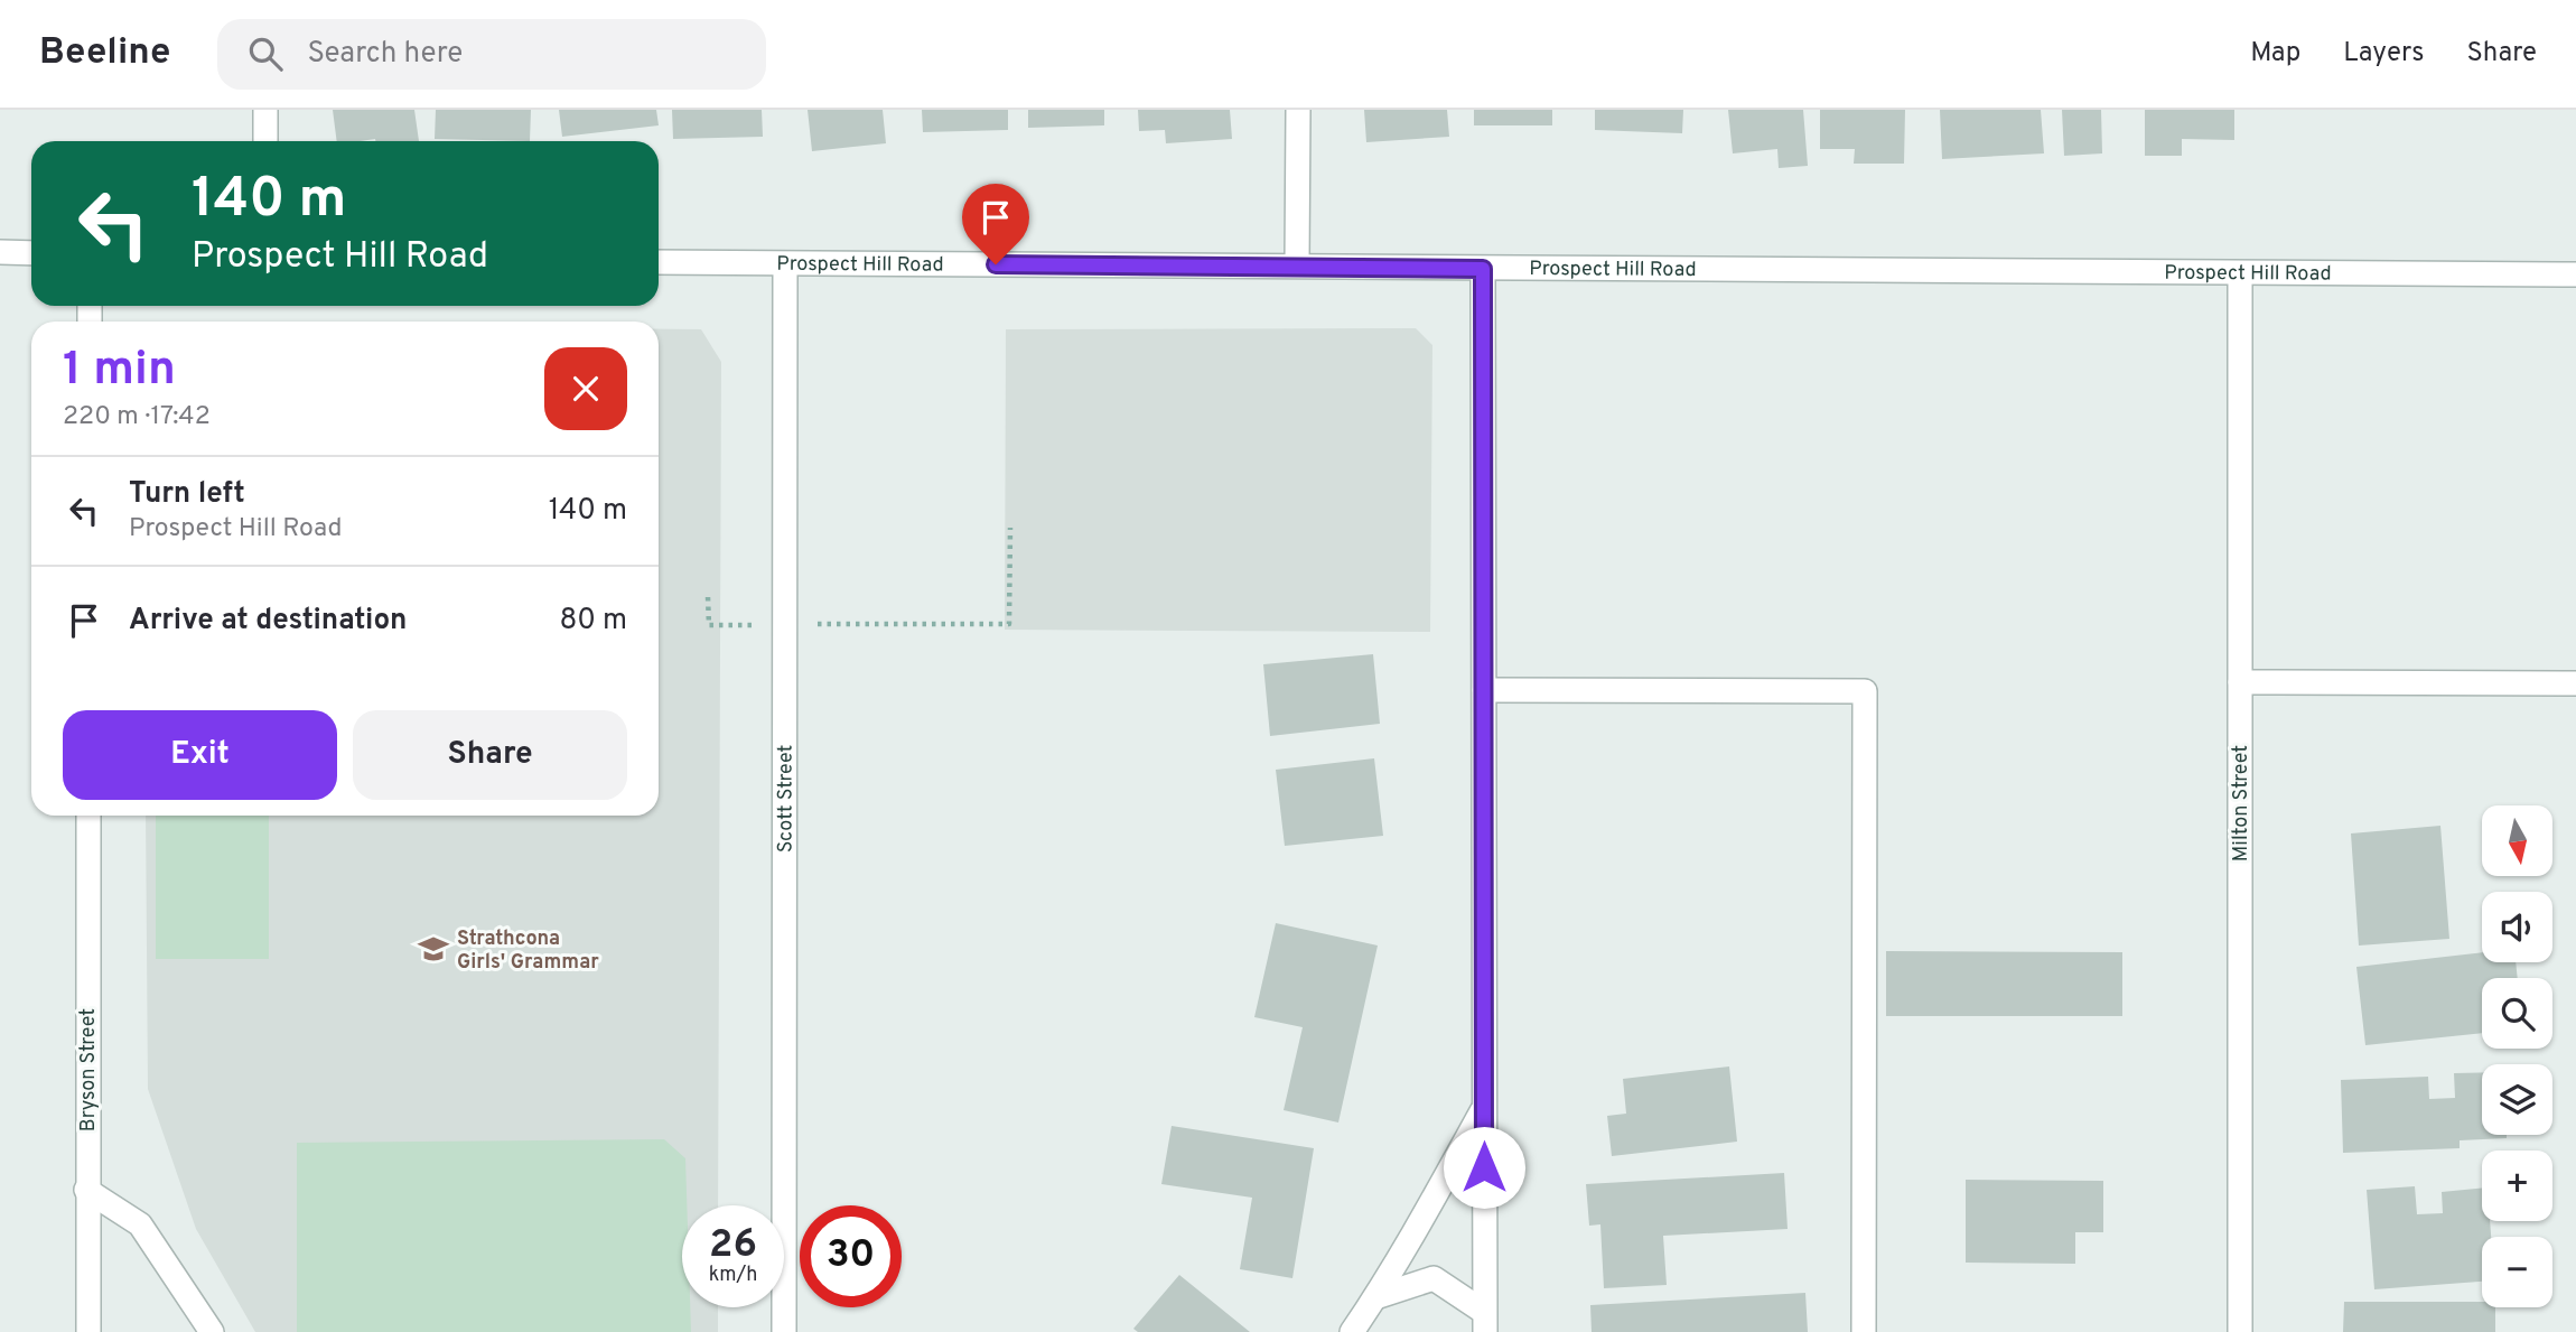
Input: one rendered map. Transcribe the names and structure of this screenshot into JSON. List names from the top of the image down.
{
  "streets": {
    "street": [
      "Prospect Hill Road",
      "Scott Street",
      "Milton Street",
      "Bryson Street"
    ]
  },
  "crossings": [
    ["Prospect Hill Road", "Scott Street"],
    ["Prospect Hill Road", "Milton Street"]
  ],
  "places": {
    "school or university": ["Strathcona Girls' Grammar"]
  },
  "north": "bottom",
  "page": {
    "header": "Beeline",
    "search": "Search here",
    "nav": ["Map", "Layers", "Share"],
    "turn": ["140 m", "Prospect Hill Road"],
    "heading": ["1 min", "220 m · 17:42"],
    "list": [
      {
        "name": "Turn left",
        "note": "Prospect Hill Road",
        "value": "140 m"
      },
      {
        "name": "Arrive at destination",
        "value": "80 m"
      }
    ],
    "buttons": ["Exit", "Share"],
    "map_buttons": ["+", "−"],
    "speed": "26 km/h",
    "limit": "30"
  }
}
